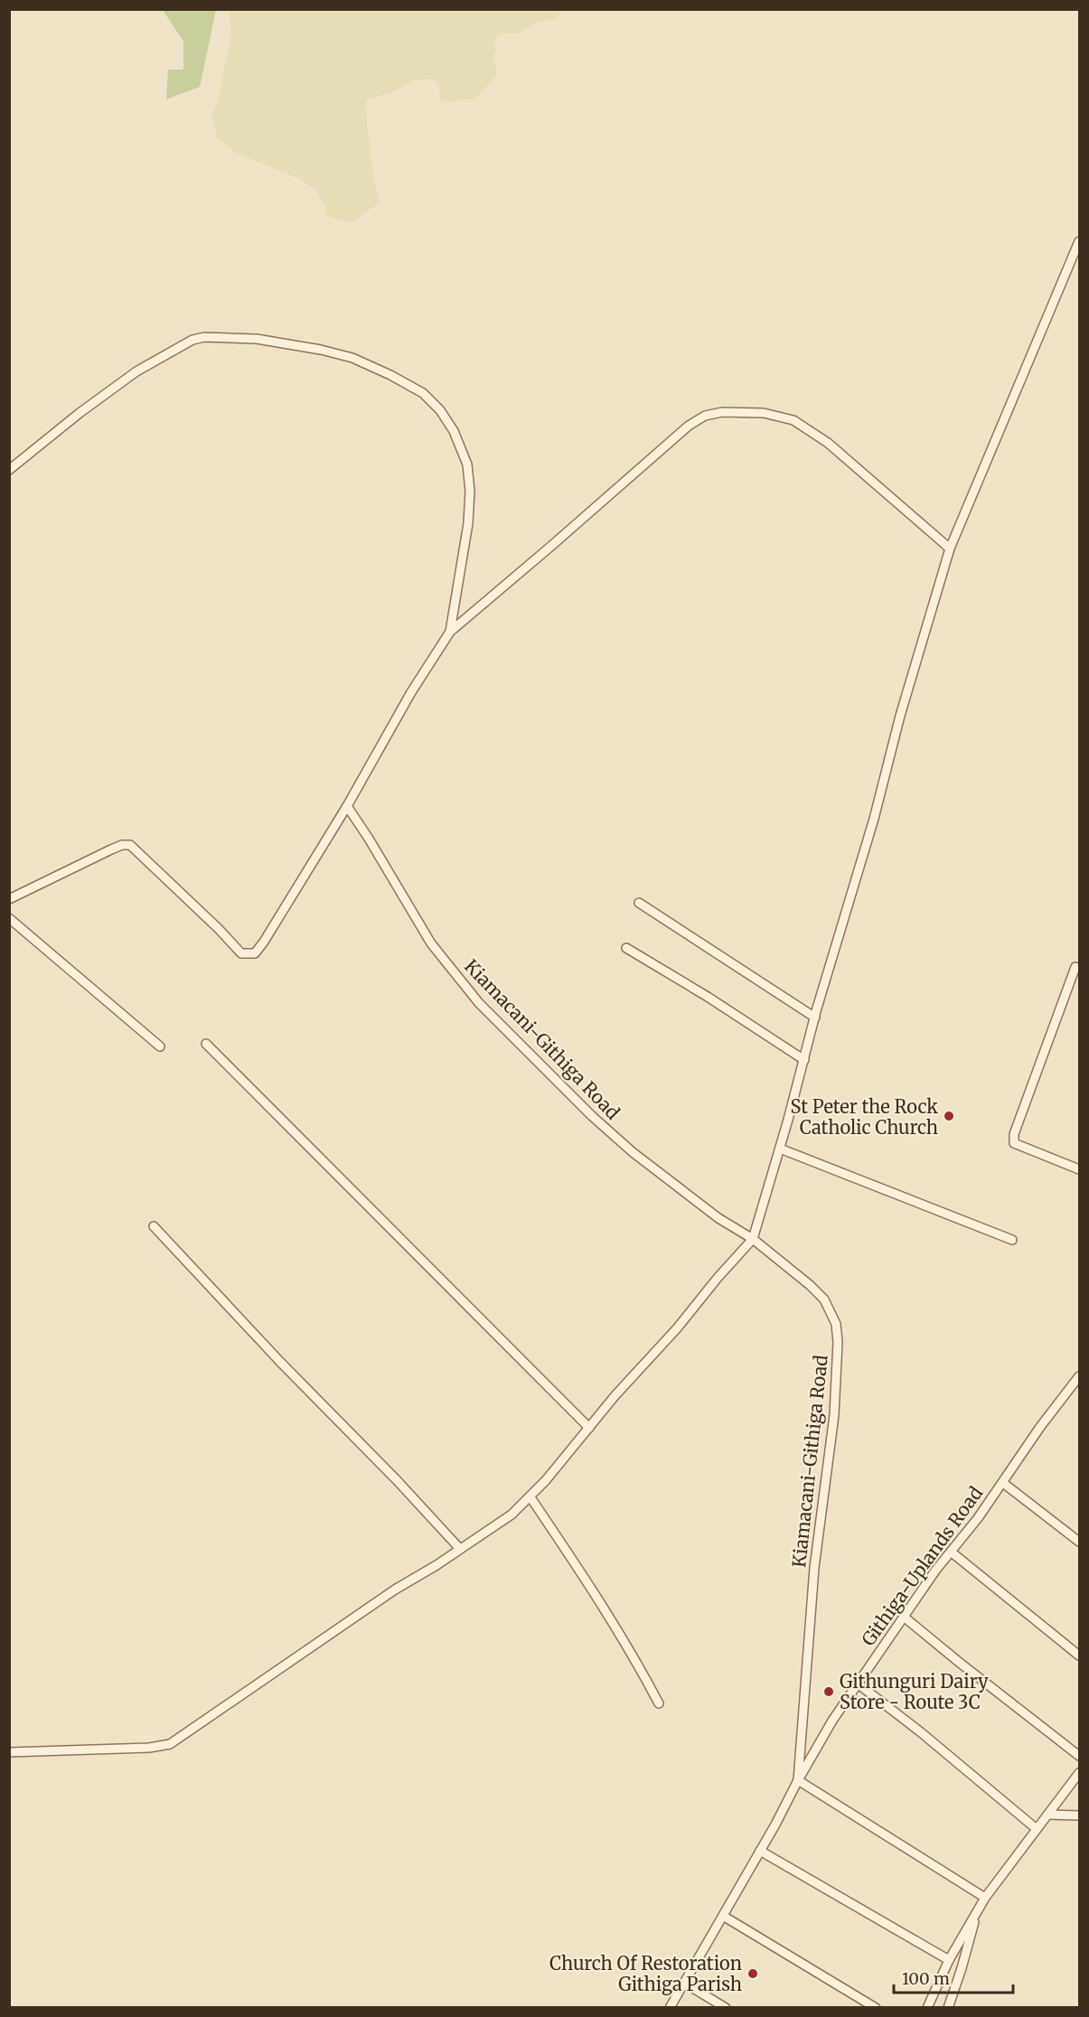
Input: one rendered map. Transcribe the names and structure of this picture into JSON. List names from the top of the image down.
{
  "streets": {
    "street": ["Kiamacani-Githiga Road", "Githiga-Uplands Road"]
  },
  "crossings": [
    ["Kiamacani-Githiga Road", "Githiga-Uplands Road"]
  ],
  "places": ["St Peter the Rock Catholic Church", "Githunguri Dairy Store - Route 3C", "Church Of Restoration Githiga Parish"],
  "scale_bar": "100 m"
}
